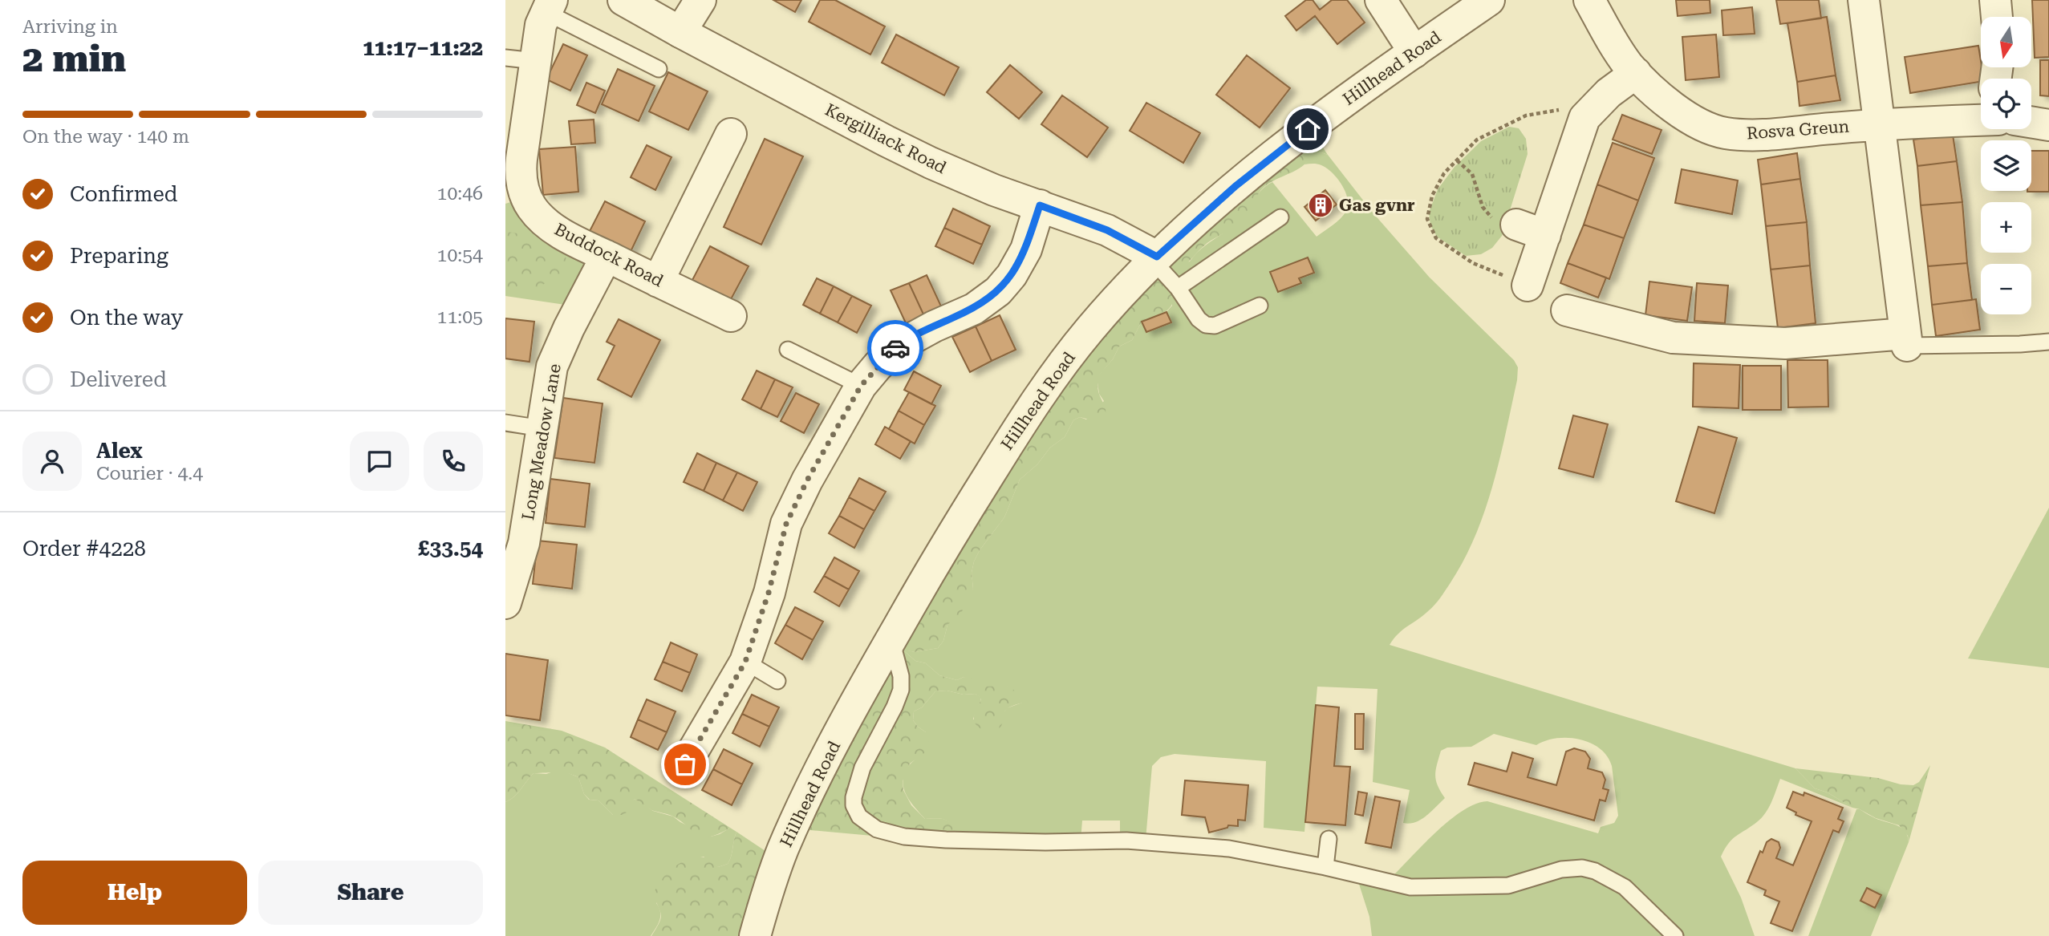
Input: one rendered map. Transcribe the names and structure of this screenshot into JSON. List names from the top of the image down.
{
  "streets": {
    "street": [
      "Hillhead Road",
      "Rosva Greun",
      "Kergilliack Road",
      "Buddock Road",
      "Long Meadow Lane"
    ]
  },
  "crossings": [
    ["Hillhead Road", "Kergilliack Road"],
    ["Buddock Road", "Long Meadow Lane"]
  ],
  "places": {
    "building": ["Gas gvnr"]
  },
  "north": "bottom",
  "page": {
    "heading": ["2 min", "Arriving in", "11:17–11:22"],
    "panel": [
      "Alex",
      "Courier · 4.4",
      "Order #4228",
      "£33.54"
    ],
    "map_buttons": ["+", "−"],
    "bar": "On the way · 140 m",
    "list": [
      ["Confirmed", "10:46"],
      ["Preparing", "10:54"],
      ["On the way", "11:05"],
      "Delivered"
    ],
    "buttons": ["Help", "Share"]
  }
}
